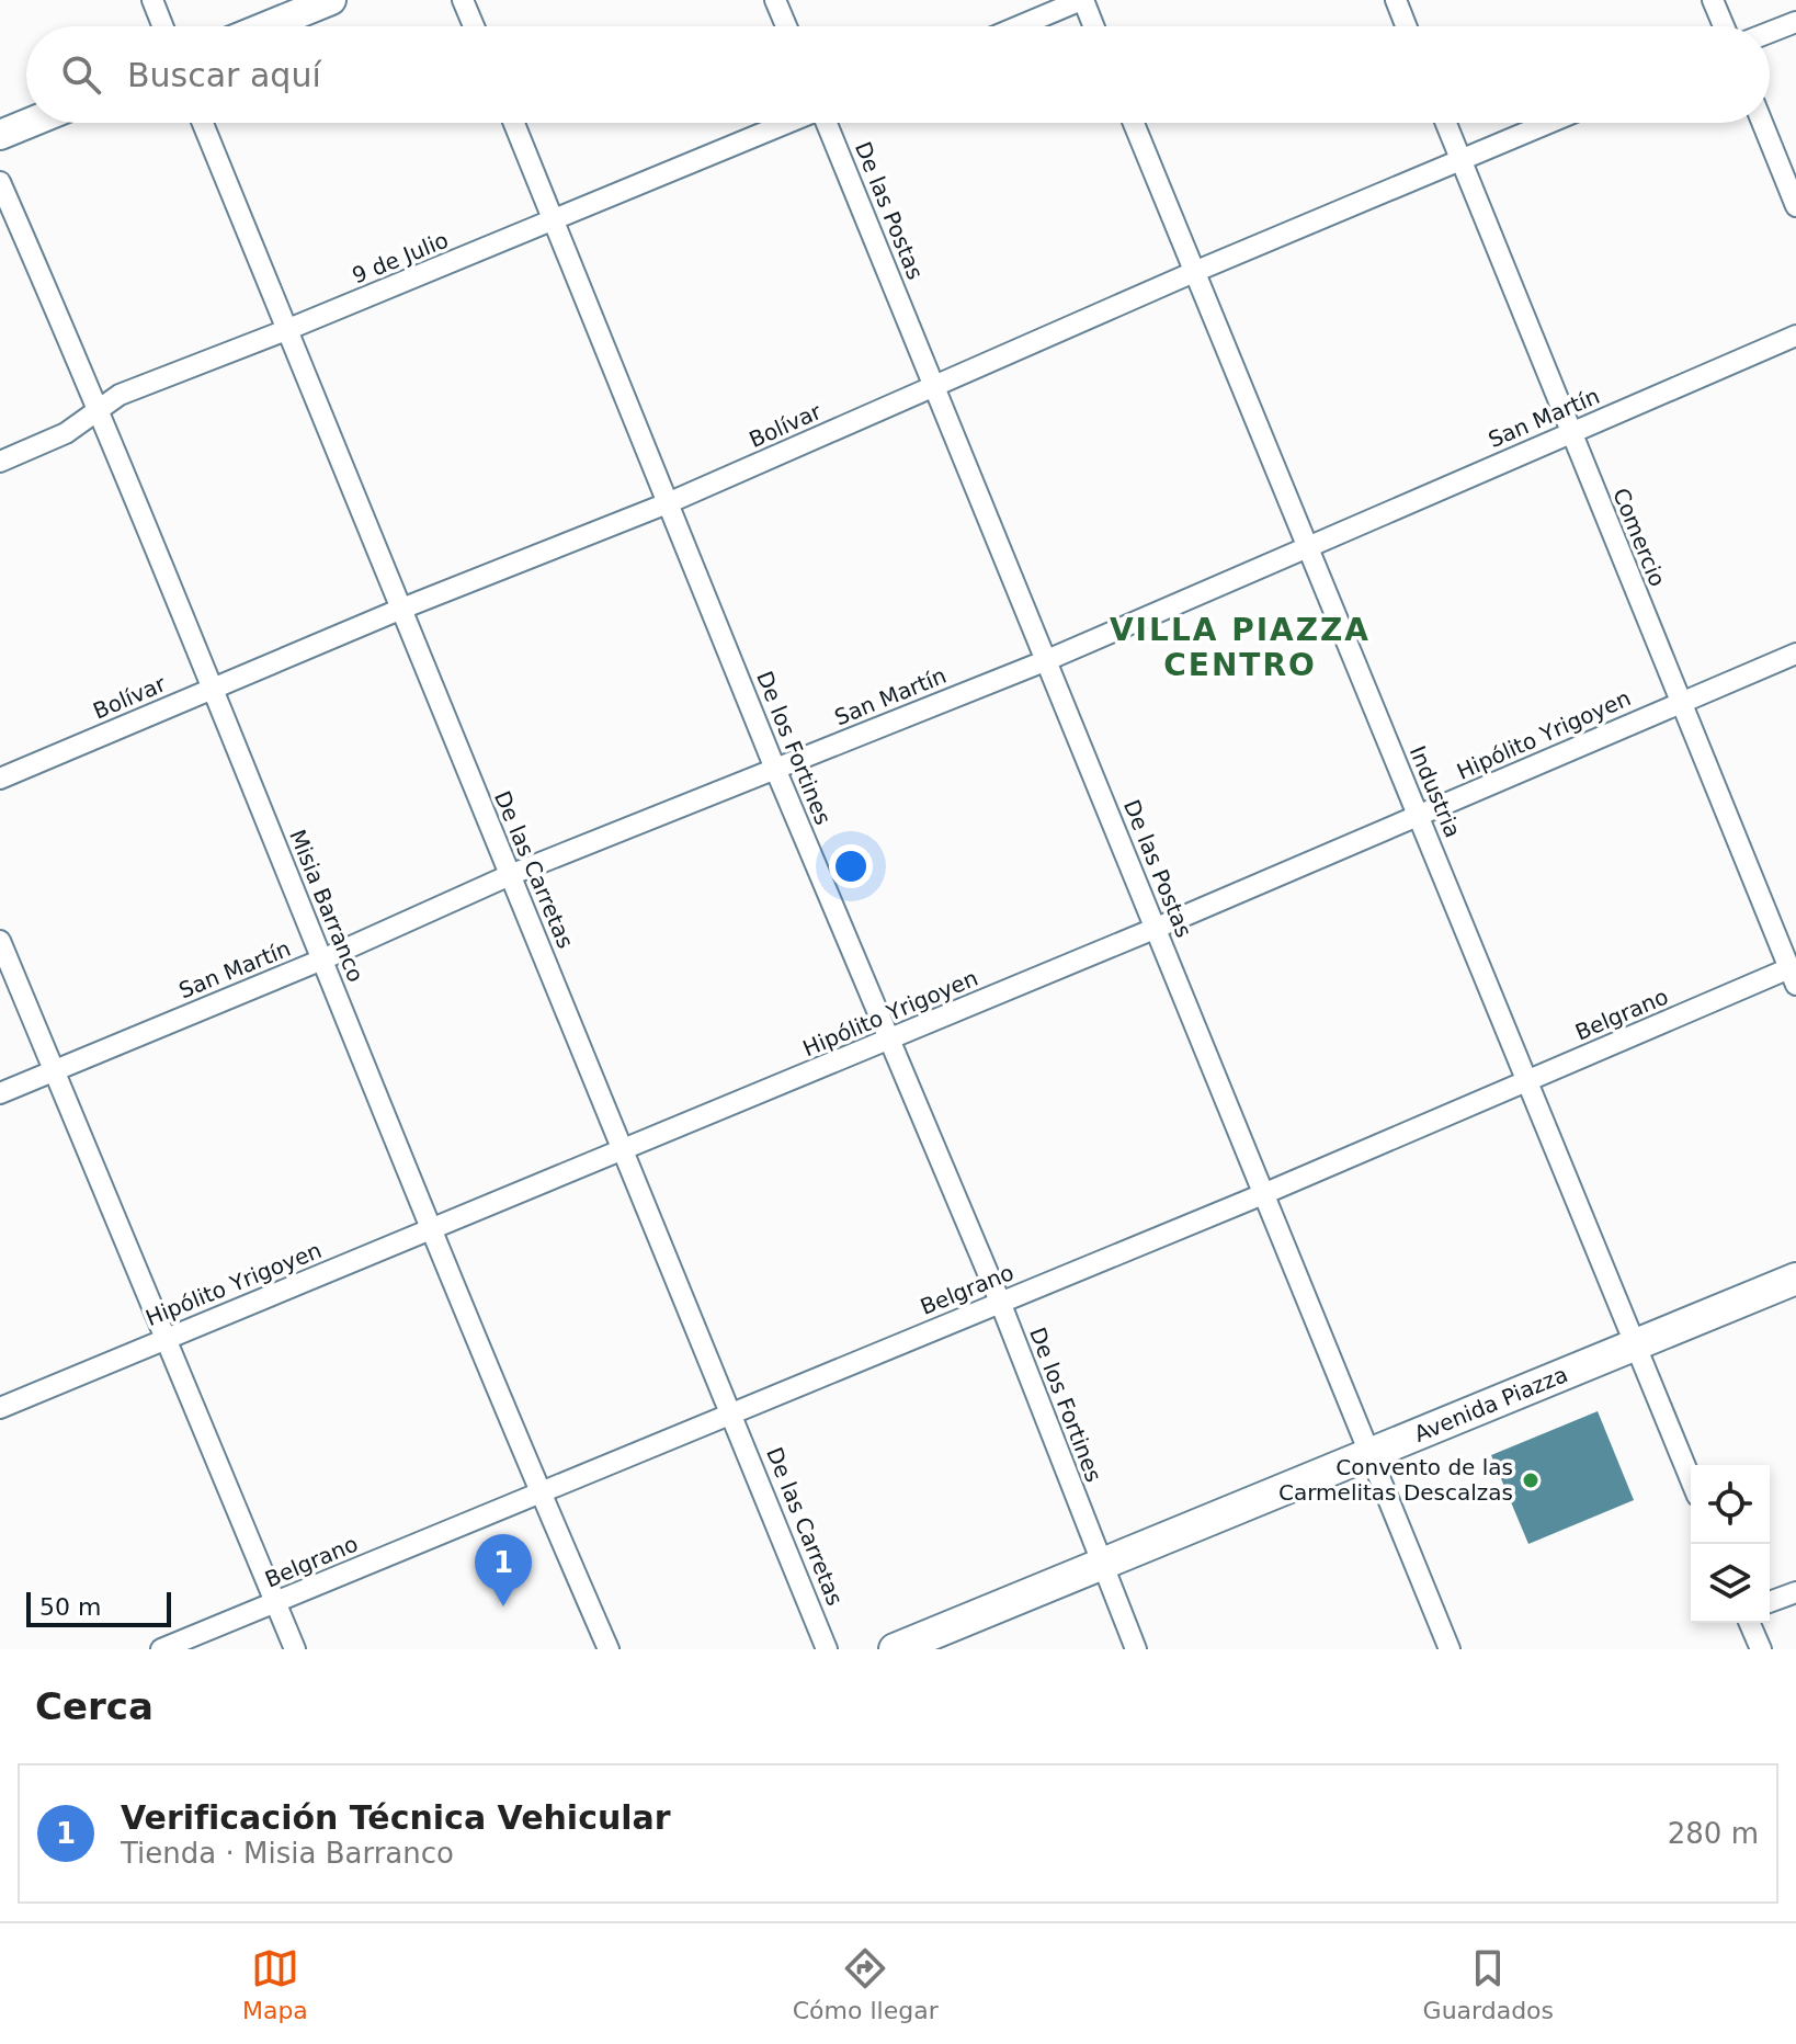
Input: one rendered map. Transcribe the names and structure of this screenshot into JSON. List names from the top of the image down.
{
  "streets": {
    "main road": ["Avenida Piazza"],
    "street": [
      "De las Postas",
      "9 de Julio",
      "San Martín",
      "Bolívar",
      "Comercio",
      "Hipólito Yrigoyen",
      "De los Fortines",
      "Industria",
      "De las Carretas",
      "Misia Barranco",
      "Belgrano"
    ]
  },
  "crossings": [
    ["De las Postas", "San Martín"],
    ["De las Postas", "Bolívar"],
    ["De las Postas", "Hipólito Yrigoyen"],
    ["De las Postas", "Belgrano"],
    ["De las Postas", "Avenida Piazza"],
    ["9 de Julio", "De los Fortines"],
    ["9 de Julio", "De las Carretas"],
    ["9 de Julio", "Misia Barranco"],
    ["San Martín", "Comercio"],
    ["San Martín", "De los Fortines"],
    ["San Martín", "Industria"],
    ["San Martín", "De las Carretas"],
    ["San Martín", "Misia Barranco"],
    ["Bolívar", "Comercio"],
    ["Bolívar", "De los Fortines"],
    ["Bolívar", "Industria"],
    ["Bolívar", "De las Carretas"],
    ["Bolívar", "Misia Barranco"],
    ["Comercio", "Hipólito Yrigoyen"],
    ["Comercio", "Belgrano"],
    ["Hipólito Yrigoyen", "De los Fortines"],
    ["Hipólito Yrigoyen", "Industria"],
    ["Hipólito Yrigoyen", "De las Carretas"],
    ["Hipólito Yrigoyen", "Misia Barranco"],
    ["De los Fortines", "Belgrano"],
    ["De los Fortines", "Avenida Piazza"],
    ["Industria", "Belgrano"],
    ["Industria", "Avenida Piazza"],
    ["De las Carretas", "Belgrano"],
    ["Misia Barranco", "Belgrano"]
  ],
  "districts": ["VILLA PIAZZA CENTRO"],
  "places": ["Convento de las Carmelitas Descalzas"],
  "scale_bar": "50 m",
  "page": {
    "search": "Buscar aquí",
    "pins": "1",
    "scale": "50 m",
    "heading": "Cerca",
    "list": [
      {
        "mark": "1",
        "name": "Verificación Técnica Vehicular",
        "note": "Tienda · Misia Barranco",
        "value": "280 m"
      }
    ],
    "nav": ["Mapa", "Cómo llegar", "Guardados"]
  }
}
